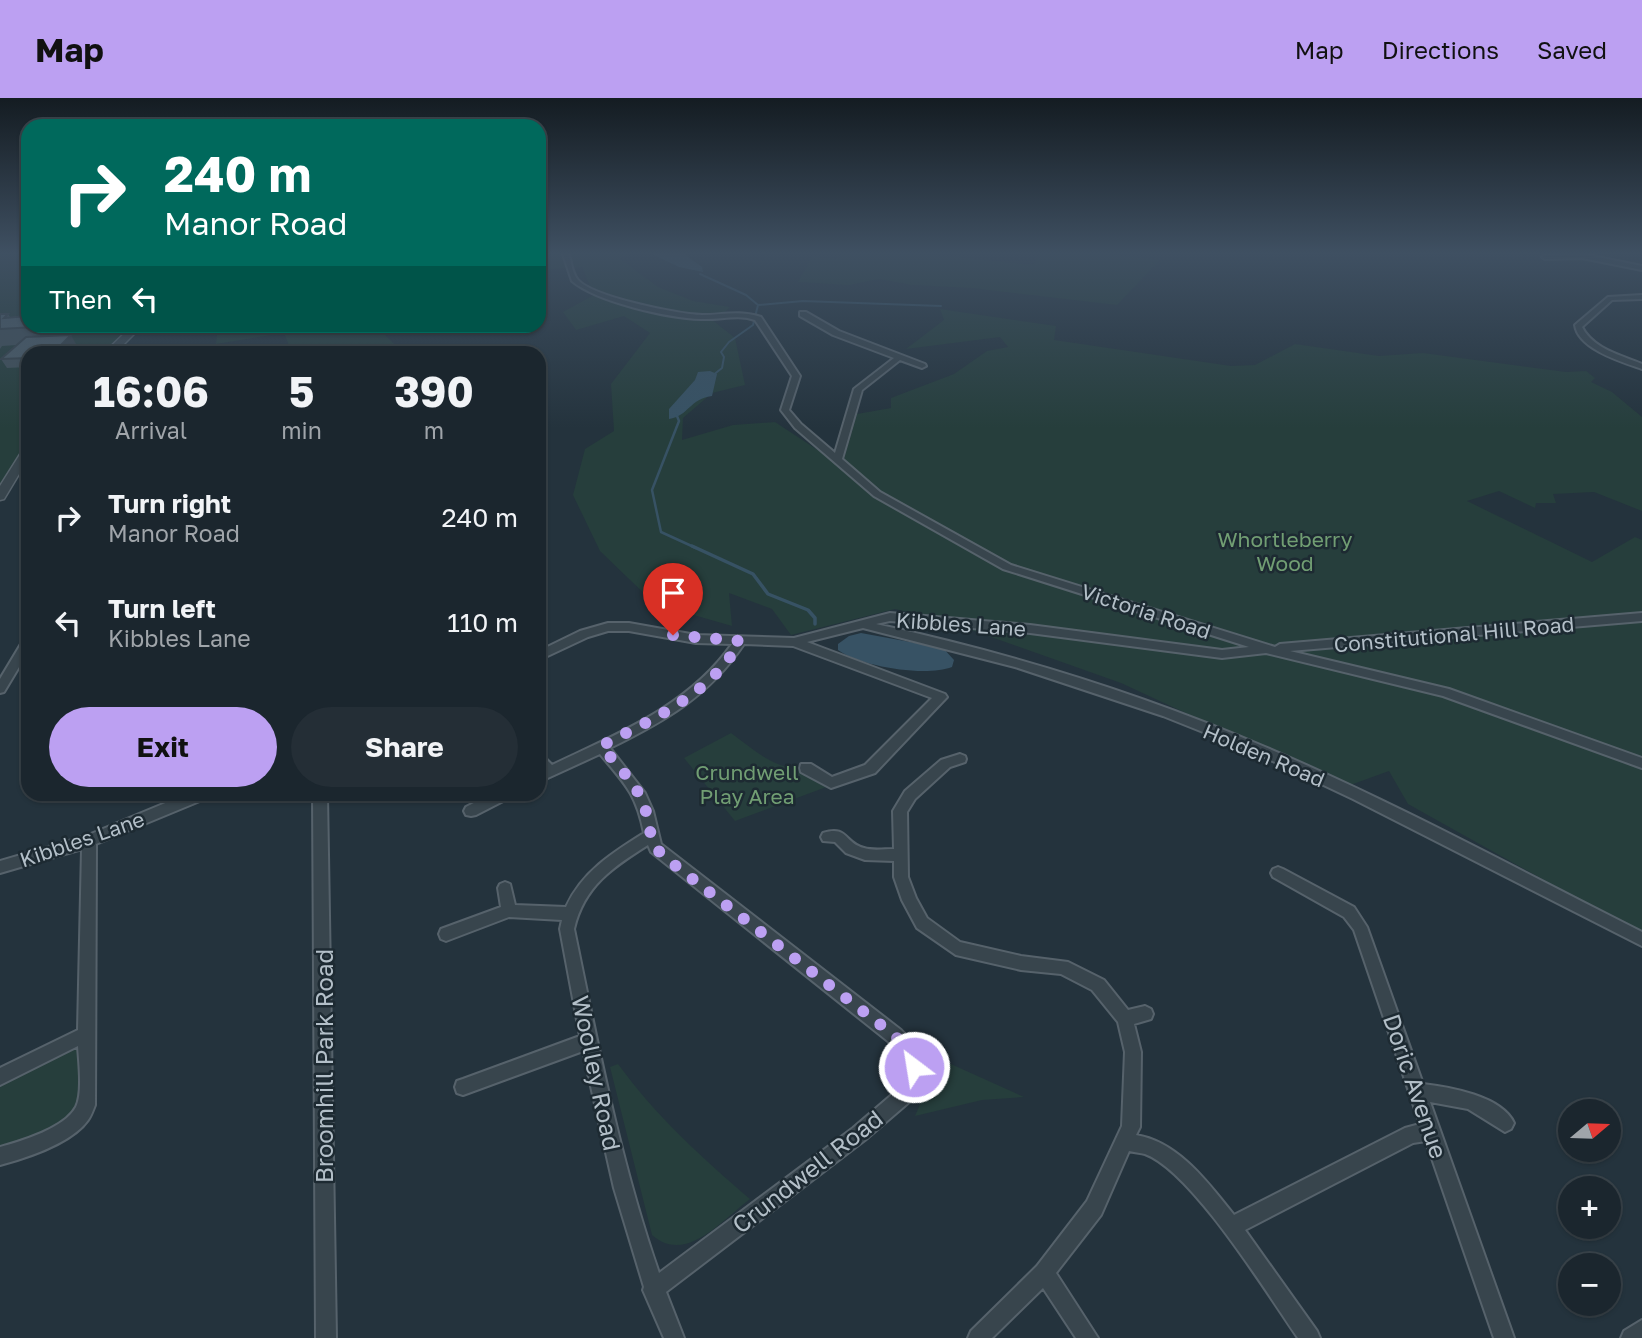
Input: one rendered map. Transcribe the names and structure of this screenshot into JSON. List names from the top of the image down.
{
  "streets": {
    "street": [
      "Victoria Road",
      "Kibbles Lane",
      "Constitutional Hill Road",
      "Holden Road",
      "Broomhill Park Road",
      "Woolley Road",
      "Doric Avenue",
      "Crundwell Road"
    ]
  },
  "crossings": [
    ["Victoria Road", "Kibbles Lane"],
    ["Victoria Road", "Constitutional Hill Road"],
    ["Kibbles Lane", "Constitutional Hill Road"],
    ["Kibbles Lane", "Holden Road"],
    ["Woolley Road", "Crundwell Road"]
  ],
  "parks": ["Whortleberry Wood", "Crundwell Play Area"],
  "north": "right",
  "page": {
    "header": "Map",
    "nav": ["Map", "Directions", "Saved"],
    "turn": ["240 m", "Manor Road"],
    "then": "Then",
    "eta": [
      "16:06",
      "Arrival",
      "5",
      "min",
      "390",
      "m"
    ],
    "list": [
      {
        "name": "Turn right",
        "note": "Manor Road",
        "value": "240 m"
      },
      {
        "name": "Turn left",
        "note": "Kibbles Lane",
        "value": "110 m"
      }
    ],
    "buttons": ["Exit", "Share"],
    "map_buttons": ["+", "−"]
  }
}
